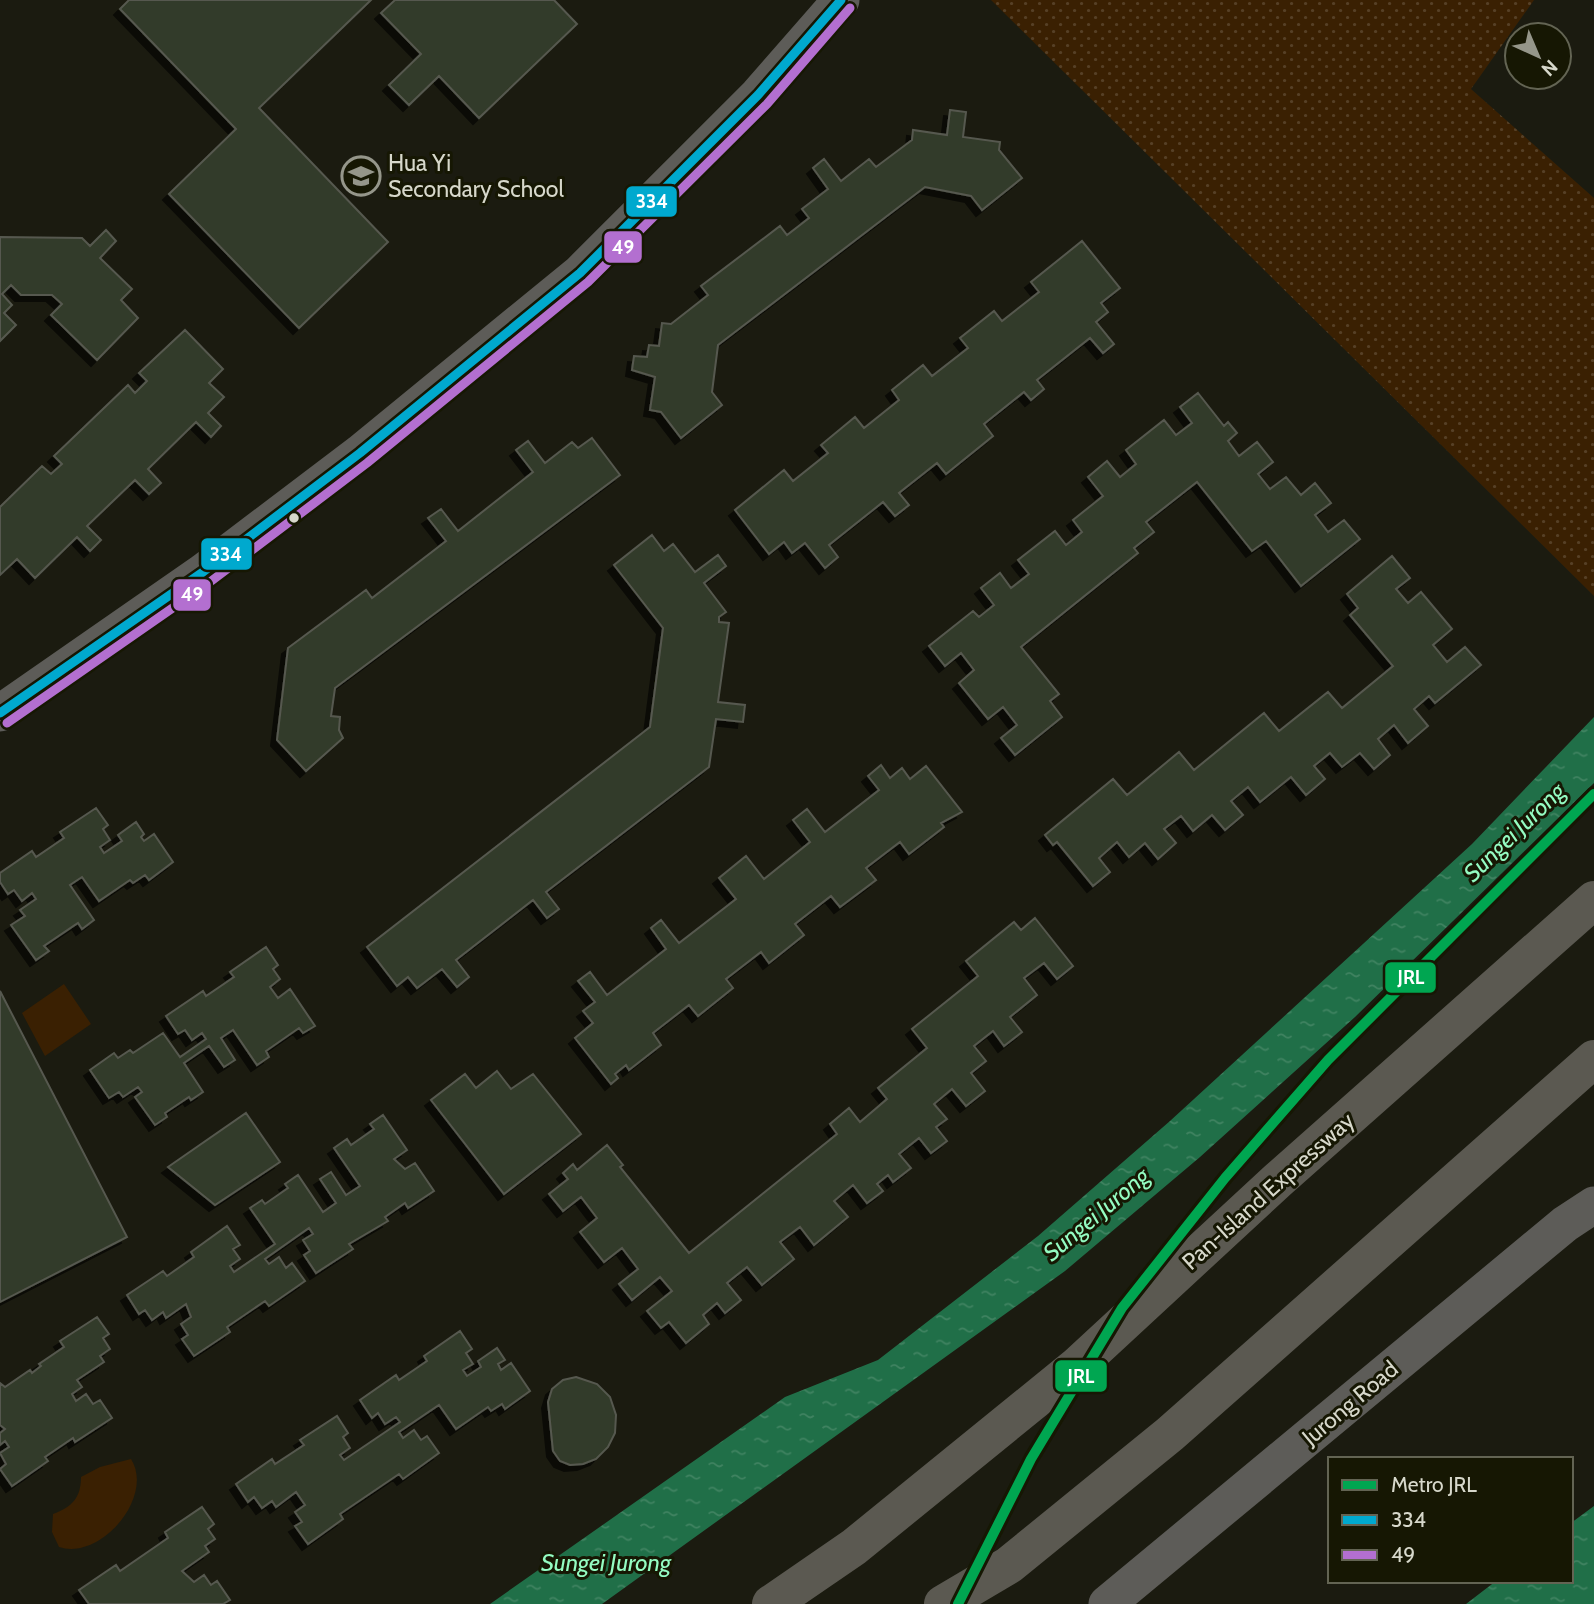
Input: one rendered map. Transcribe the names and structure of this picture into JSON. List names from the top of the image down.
{
  "streets": {
    "highway": ["Pan-Island Expressway"],
    "street": ["Jurong Road"]
  },
  "water": ["Sungei Jurong"],
  "places": {
    "school or university": ["Hua Yi Secondary School"]
  },
  "lines": ["transit line 334", "transit line 49", "metro line JRL"],
  "legend": ["Metro JRL", "334", "49"],
  "north": "bottom right"
}
